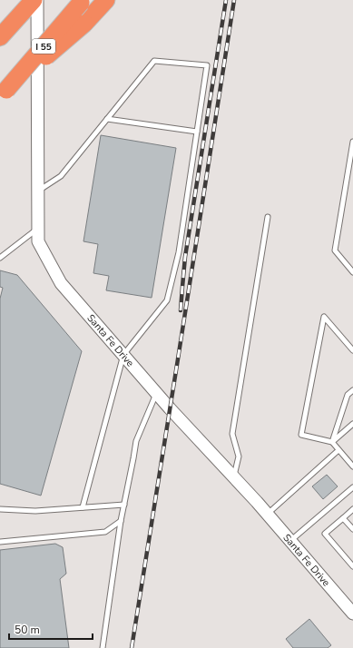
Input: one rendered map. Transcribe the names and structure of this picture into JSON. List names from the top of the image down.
{
  "streets": {
    "highway": ["I 55"],
    "street": ["Santa Fe Drive"]
  },
  "scale_bar": "50 m"
}
